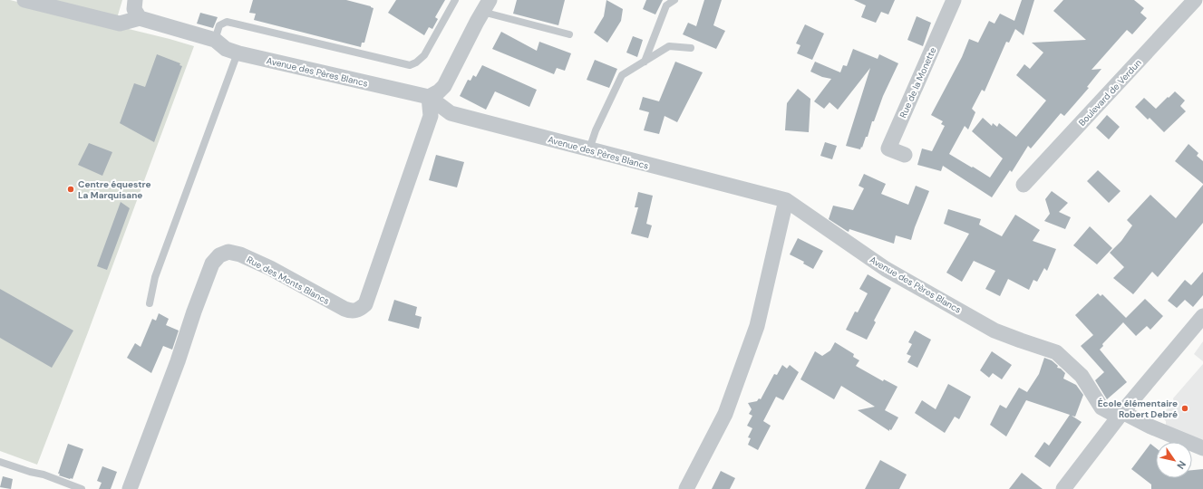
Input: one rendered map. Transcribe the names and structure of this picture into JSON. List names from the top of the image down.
{
  "streets": {
    "street": [
      "Avenue des Pères Blancs",
      "Rue de la Monette",
      "Boulevard de Verdun",
      "Rue des Monts Blancs"
    ]
  },
  "crossings": [
    ["Avenue des Pères Blancs", "Rue des Monts Blancs"]
  ],
  "places": ["Centre équestre La Marquisane", "École élémentaire Robert Debré"],
  "north": "bottom right"
}
